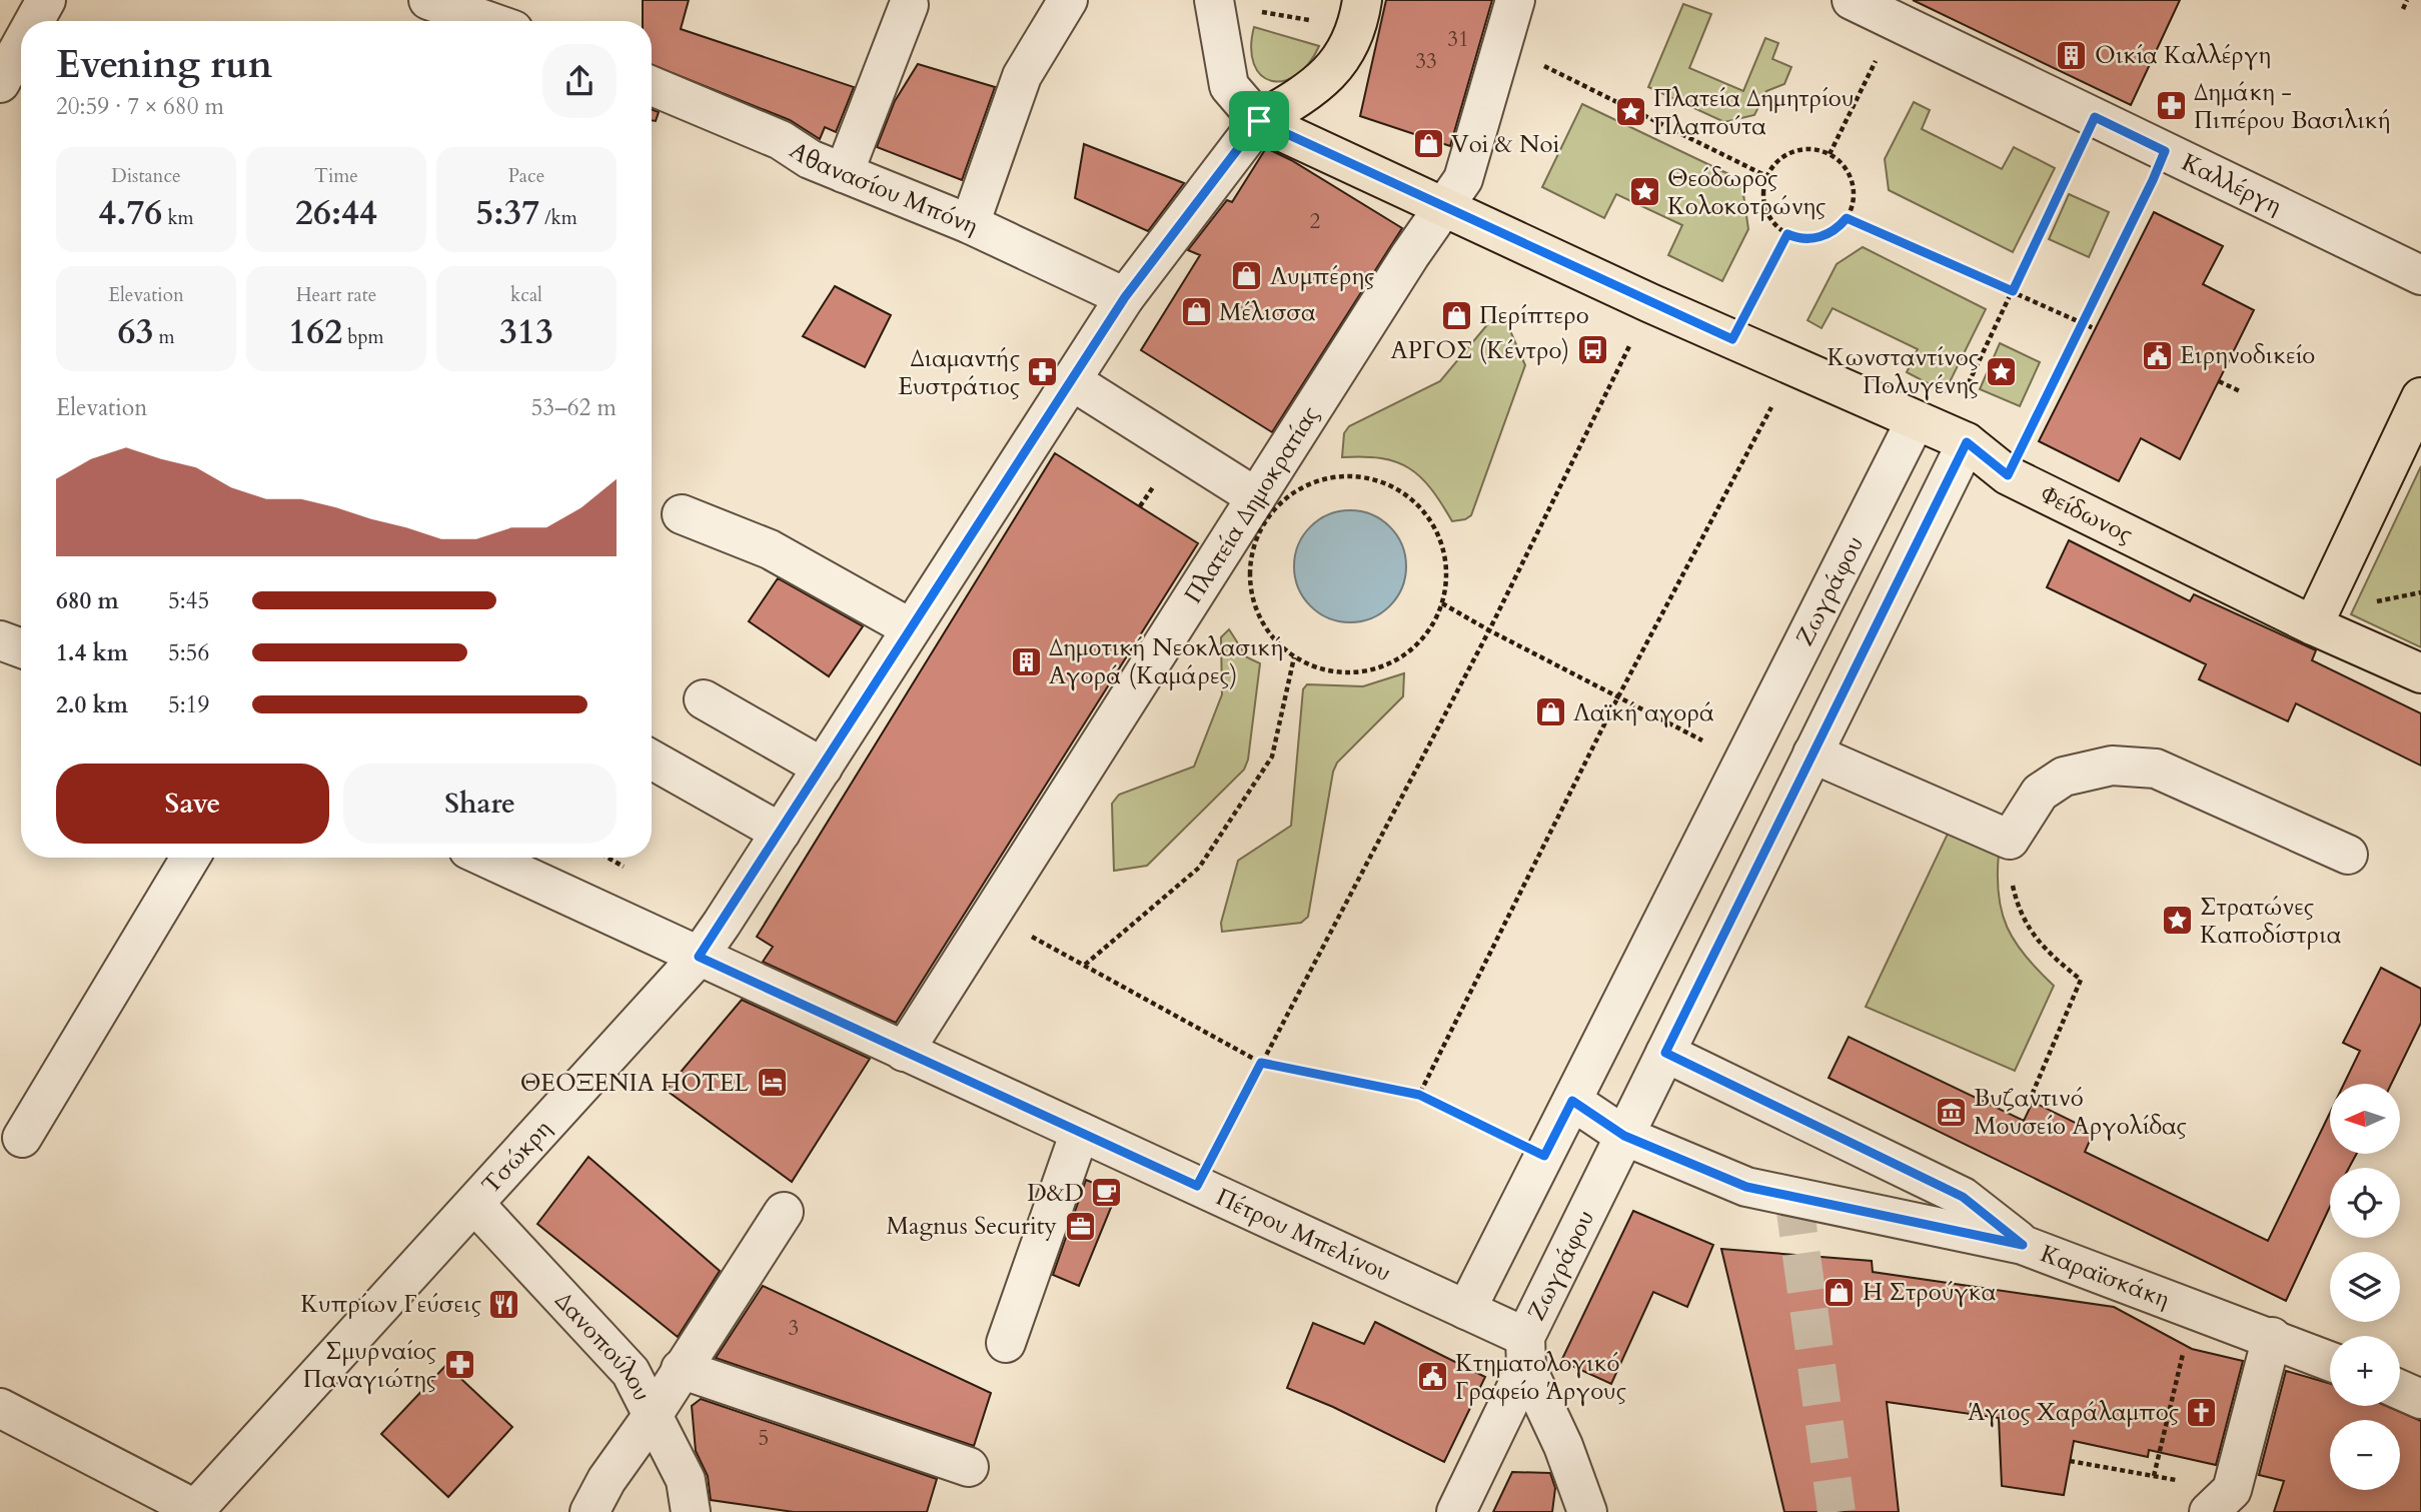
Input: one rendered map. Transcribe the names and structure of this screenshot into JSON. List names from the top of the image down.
{
  "streets": {
    "main road": ["Φείδωνος"],
    "street": [
      "Καλλέργη",
      "Αθανασίου Μπόνη",
      "Πλατεία Δημοκρατίας",
      "Ζωγράφου",
      "Τσώκρη",
      "Πέτρου Μπελίνου",
      "Καραϊσκάκη",
      "Δανοπούλου"
    ]
  },
  "crossings": [
    ["Αθανασίου Μπόνη", "Τσώκρη"],
    ["Πλατεία Δημοκρατίας", "Φείδωνος"],
    ["Πλατεία Δημοκρατίας", "Πέτρου Μπελίνου"],
    ["Φείδωνος", "Ζωγράφου"],
    ["Φείδωνος", "Τσώκρη"],
    ["Ζωγράφου", "Πέτρου Μπελίνου"],
    ["Ζωγράφου", "Καραϊσκάκη"],
    ["Τσώκρη", "Πέτρου Μπελίνου"],
    ["Τσώκρη", "Δανοπούλου"]
  ],
  "places": {
    "building": ["Οικία Καλλέργη", "Δημοτική Νεοκλασική Αγορά (Καμάρες)"],
    "pharmacy": ["Δημάκη - Πιπέρου Βασιλική", "Διαμαντής Ευστράτιος", "Σμυρναίος Παναγιώτης"],
    "place": [
      "Πλατεία Δημητρίου Πλαπούτα",
      "Θεόδωρος Κολοκοτρώνης",
      "Κωνσταντίνος Πολυγένης",
      "Στρατώνες Καποδίστρια"
    ],
    "shop": [
      "Voi & Noi",
      "Λυμπέρης",
      "Μέλισσα",
      "Περίπτερο",
      "Λαϊκή αγορά",
      "Η Στρούγκα"
    ],
    "bus stop": ["ΑΡΓΟΣ (Κέντρο)"],
    "public building": ["Ειρηνοδικείο", "Κτηματολογικό Γραφείο Άργους"],
    "hotel": ["ΘΕΟΞΕΝΙΑ HOTEL"],
    "museum": ["Βυζαντινό Μουσείο Αργολίδας"],
    "cafe": ["D&D"],
    "office": ["Magnus Security"],
    "restaurant": ["Κυπρίων Γεύσεις"],
    "church": ["Άγιος Χαράλαμπος"]
  },
  "house_numbers": [
    "31",
    "33",
    "2",
    "3",
    "5"
  ],
  "north": "left",
  "page": {
    "heading": ["Evening run", "20:59 · 7 × 680 m"],
    "stats": [
      ["Distance", "4.76 km"],
      ["Time", "26:44"],
      ["Pace", "5:37 /km"],
      ["Elevation", "63 m"],
      ["Heart rate", "162 bpm"],
      ["kcal", "313"]
    ],
    "chart": ["Elevation", "53–62 m"],
    "list": [
      {
        "name": "680 m",
        "note": "5:45"
      },
      {
        "name": "1.4 km",
        "note": "5:56"
      },
      {
        "name": "2.0 km",
        "note": "5:19"
      }
    ],
    "buttons": ["Save", "Share"],
    "map_buttons": ["+", "−"]
  }
}
